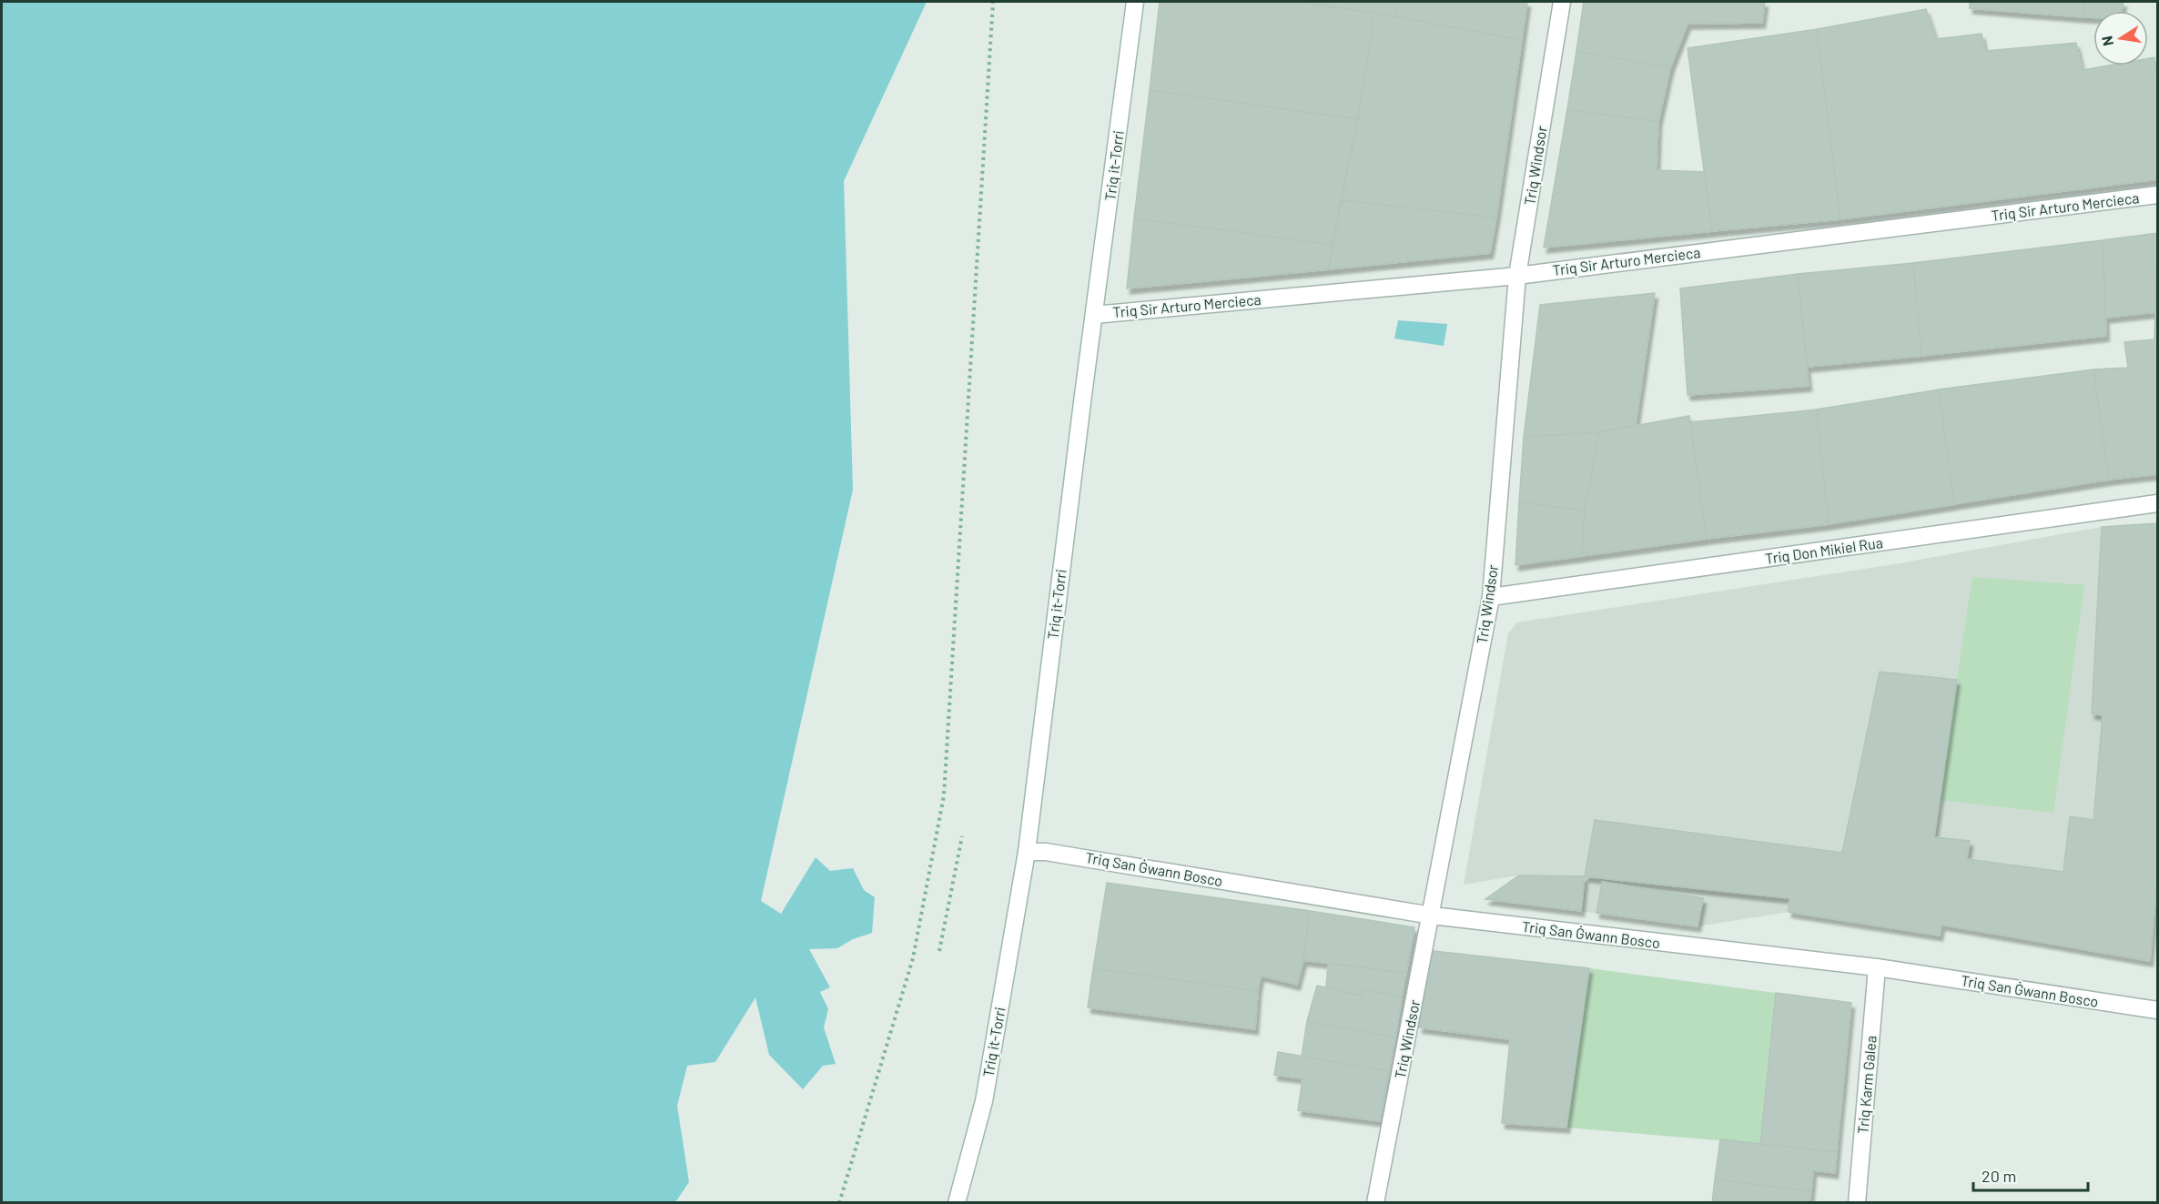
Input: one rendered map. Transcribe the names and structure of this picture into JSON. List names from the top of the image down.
{
  "streets": {
    "street": [
      "Triq it-Torri",
      "Triq Windsor",
      "Triq Sir Arturo Mercieca",
      "Triq Don Mikiel Rua",
      "Triq San Ġwann Bosco",
      "Triq Karm Galea"
    ]
  },
  "crossings": [
    ["Triq it-Torri", "Triq Sir Arturo Mercieca"],
    ["Triq it-Torri", "Triq San Ġwann Bosco"],
    ["Triq Windsor", "Triq Sir Arturo Mercieca"],
    ["Triq Windsor", "Triq Don Mikiel Rua"],
    ["Triq Windsor", "Triq San Ġwann Bosco"],
    ["Triq San Ġwann Bosco", "Triq Karm Galea"]
  ],
  "scale_bar": "20 m",
  "north": "left"
}
